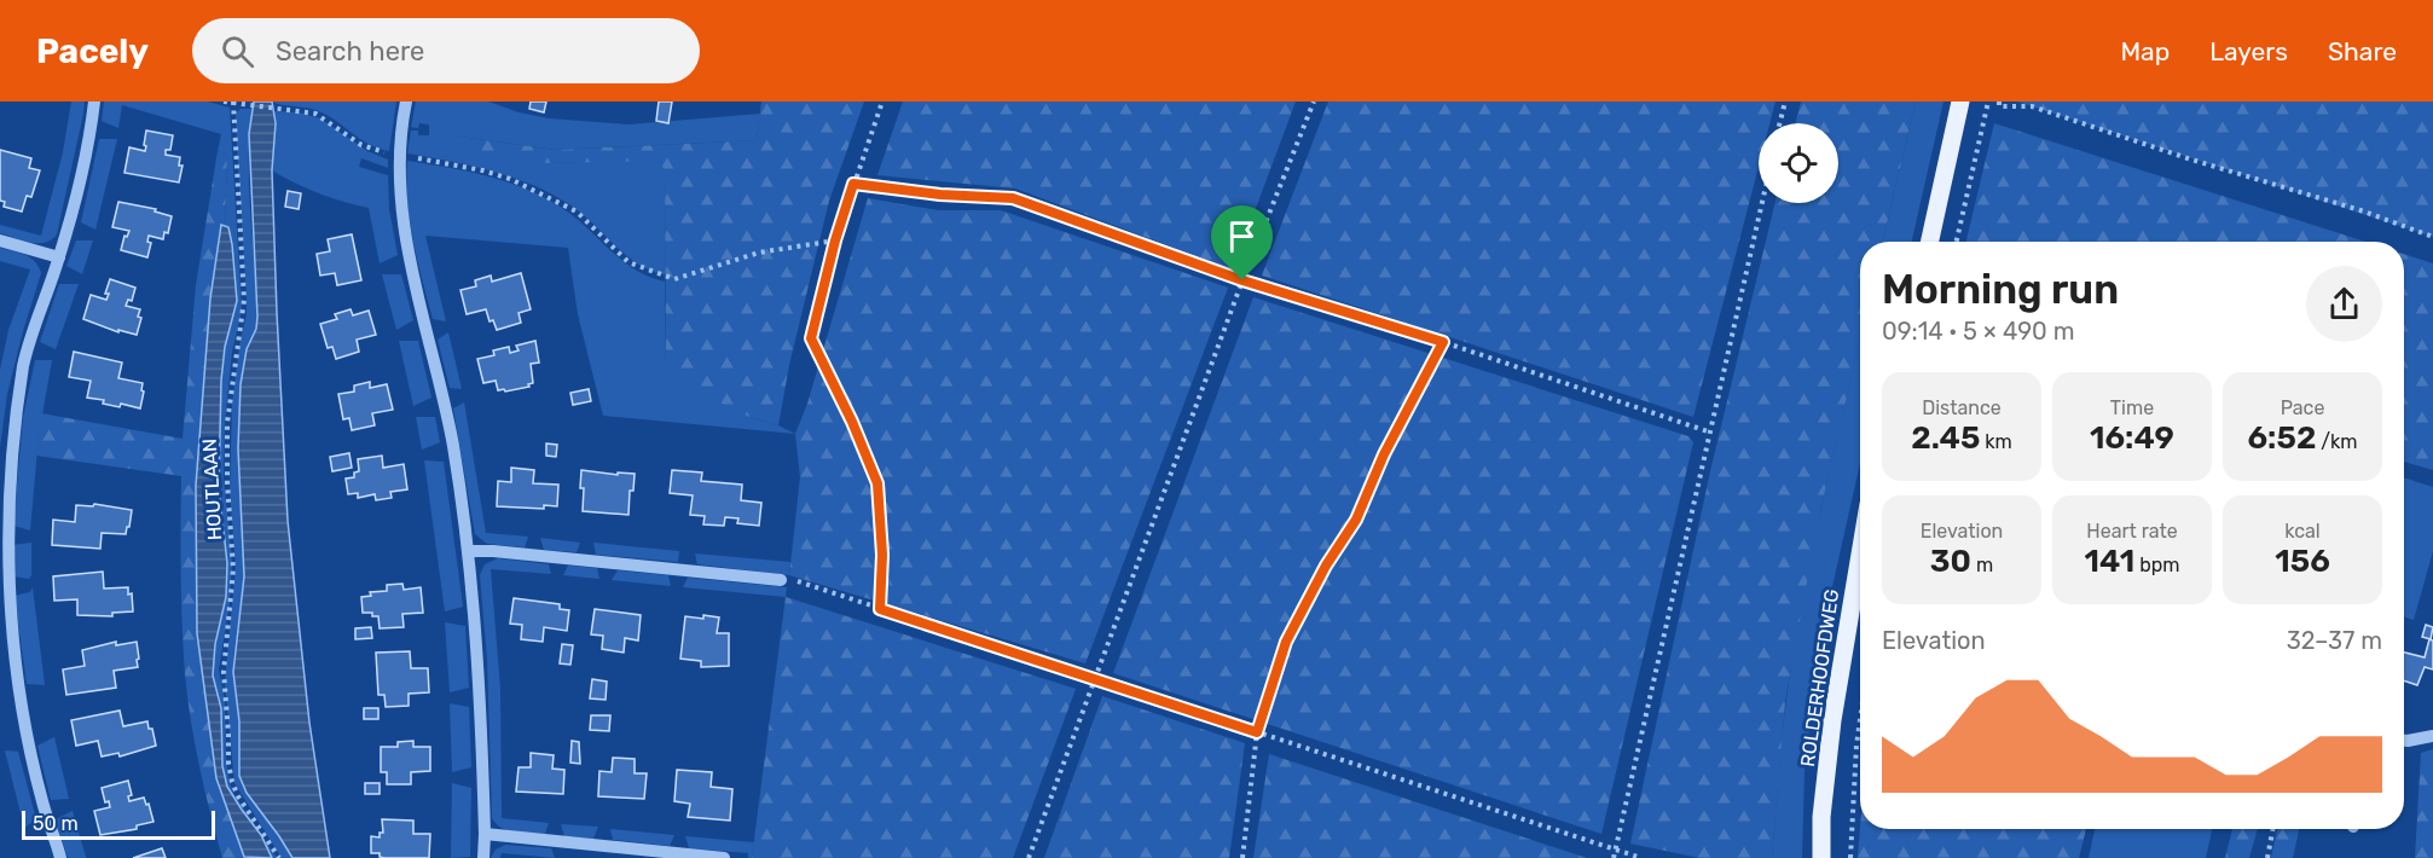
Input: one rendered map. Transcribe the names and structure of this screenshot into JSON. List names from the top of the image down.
{
  "streets": {
    "main road": ["ROLDERHOOFDWEG"],
    "path": ["HOUTLAAN"]
  },
  "scale_bar": "50 m",
  "page": {
    "header": "Pacely",
    "search": "Search here",
    "nav": ["Map", "Layers", "Share"],
    "heading": ["Morning run", "09:14 · 5 × 490 m"],
    "stats": [
      ["Distance", "2.45 km"],
      ["Time", "16:49"],
      ["Pace", "6:52 /km"],
      ["Elevation", "30 m"],
      ["Heart rate", "141 bpm"],
      ["kcal", "156"]
    ],
    "chart": ["Elevation", "32–37 m"],
    "scale": "50 m"
  }
}
